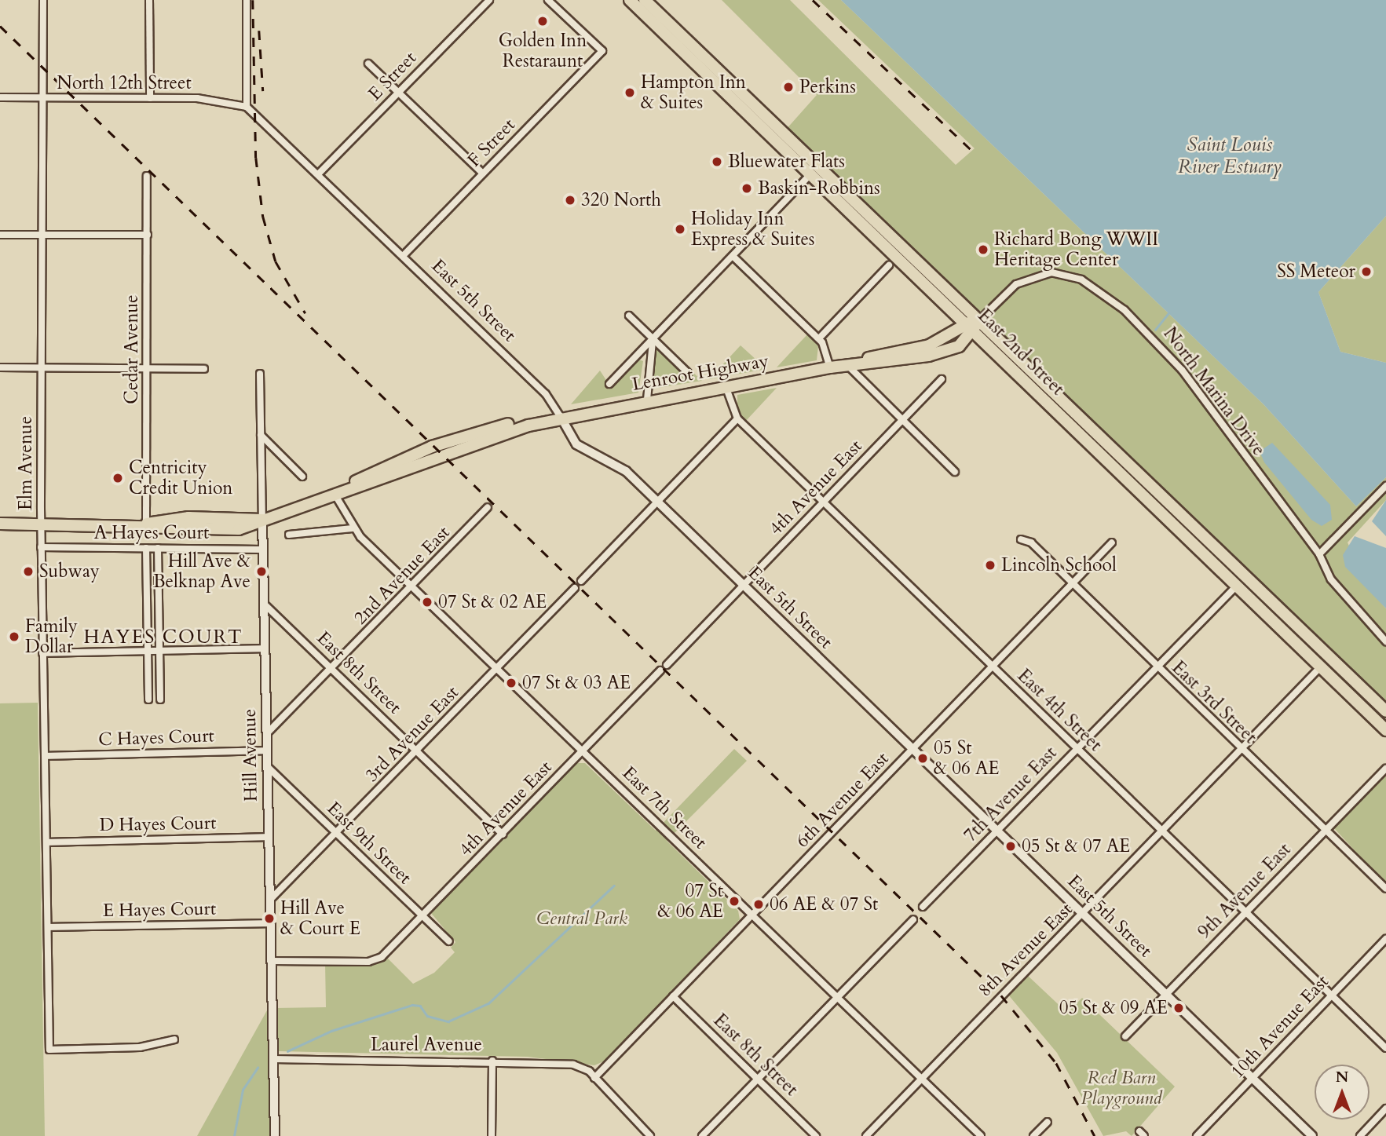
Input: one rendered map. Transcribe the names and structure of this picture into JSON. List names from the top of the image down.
{
  "streets": {
    "highway": ["East 2nd Street", "Lenroot Highway"],
    "street": [
      "E Street",
      "North 12th Street",
      "F Street",
      "East 5th Street",
      "Cedar Avenue",
      "North Marina Drive",
      "Elm Avenue",
      "4th Avenue East",
      "A Hayes Court",
      "2nd Avenue East",
      "East 8th Street",
      "East 3rd Street",
      "East 4th Street",
      "3rd Avenue East",
      "C Hayes Court",
      "Hill Avenue",
      "7th Avenue East",
      "6th Avenue East",
      "East 7th Street",
      "D Hayes Court",
      "East 9th Street",
      "9th Avenue East",
      "E Hayes Court",
      "8th Avenue East",
      "10th Avenue East",
      "Laurel Avenue"
    ]
  },
  "crossings": [
    ["E Street", "East 5th Street"],
    ["North 12th Street", "East 5th Street"],
    ["North 12th Street", "Elm Avenue"],
    ["F Street", "East 5th Street"],
    ["East 5th Street", "Lenroot Highway"],
    ["East 5th Street", "4th Avenue East"],
    ["East 5th Street", "7th Avenue East"],
    ["East 5th Street", "6th Avenue East"],
    ["East 5th Street", "9th Avenue East"],
    ["East 5th Street", "8th Avenue East"],
    ["East 5th Street", "10th Avenue East"],
    ["East 2nd Street", "Lenroot Highway"],
    ["East 2nd Street", "North Marina Drive"],
    ["East 2nd Street", "7th Avenue East"],
    ["East 2nd Street", "8th Avenue East"],
    ["Lenroot Highway", "North Marina Drive"],
    ["Lenroot Highway", "East 4th Street"],
    ["Lenroot Highway", "Hill Avenue"],
    ["Lenroot Highway", "East 7th Street"],
    ["Elm Avenue", "A Hayes Court"],
    ["Elm Avenue", "C Hayes Court"],
    ["Elm Avenue", "D Hayes Court"],
    ["Elm Avenue", "E Hayes Court"],
    ["4th Avenue East", "East 8th Street"],
    ["4th Avenue East", "East 4th Street"],
    ["4th Avenue East", "Hill Avenue"],
    ["4th Avenue East", "East 7th Street"],
    ["4th Avenue East", "East 9th Street"],
    ["A Hayes Court", "Hill Avenue"],
    ["2nd Avenue East", "East 8th Street"],
    ["2nd Avenue East", "Hill Avenue"],
    ["2nd Avenue East", "East 7th Street"],
    ["East 8th Street", "3rd Avenue East"],
    ["East 8th Street", "Hill Avenue"],
    ["East 8th Street", "6th Avenue East"],
    ["East 3rd Street", "7th Avenue East"],
    ["East 3rd Street", "6th Avenue East"],
    ["East 3rd Street", "9th Avenue East"],
    ["East 3rd Street", "8th Avenue East"],
    ["East 4th Street", "7th Avenue East"],
    ["East 4th Street", "6th Avenue East"],
    ["East 4th Street", "9th Avenue East"],
    ["East 4th Street", "8th Avenue East"],
    ["East 4th Street", "10th Avenue East"],
    ["3rd Avenue East", "Hill Avenue"],
    ["3rd Avenue East", "East 7th Street"],
    ["3rd Avenue East", "East 9th Street"],
    ["C Hayes Court", "Hill Avenue"],
    ["Hill Avenue", "D Hayes Court"],
    ["Hill Avenue", "East 9th Street"],
    ["Hill Avenue", "E Hayes Court"],
    ["Hill Avenue", "Laurel Avenue"],
    ["6th Avenue East", "East 7th Street"],
    ["6th Avenue East", "Laurel Avenue"],
    ["East 7th Street", "8th Avenue East"]
  ],
  "districts": ["HAYES COURT"],
  "water": ["Saint Louis River Estuary"],
  "parks": ["Central Park", "Red Barn Playground"],
  "places": [
    "Golden Inn Restaraunt",
    "Perkins",
    "Hampton Inn & Suites",
    "Bluewater Flats",
    "Baskin-Robbins",
    "320 North",
    "Holiday Inn Express & Suites",
    "Richard Bong WWII Heritage Center",
    "SS Meteor",
    "Centricity Credit Union",
    "Lincoln School",
    "Subway",
    "Hill Ave & Belknap Ave",
    "07 St & 02 AE",
    "Family Dollar",
    "07 St & 03 AE",
    "05 St & 06 AE",
    "05 St & 07 AE",
    "07 St & 06 AE",
    "06 AE & 07 St",
    "Hill Ave & Court E",
    "05 St & 09 AE"
  ],
  "north": "top"
}
